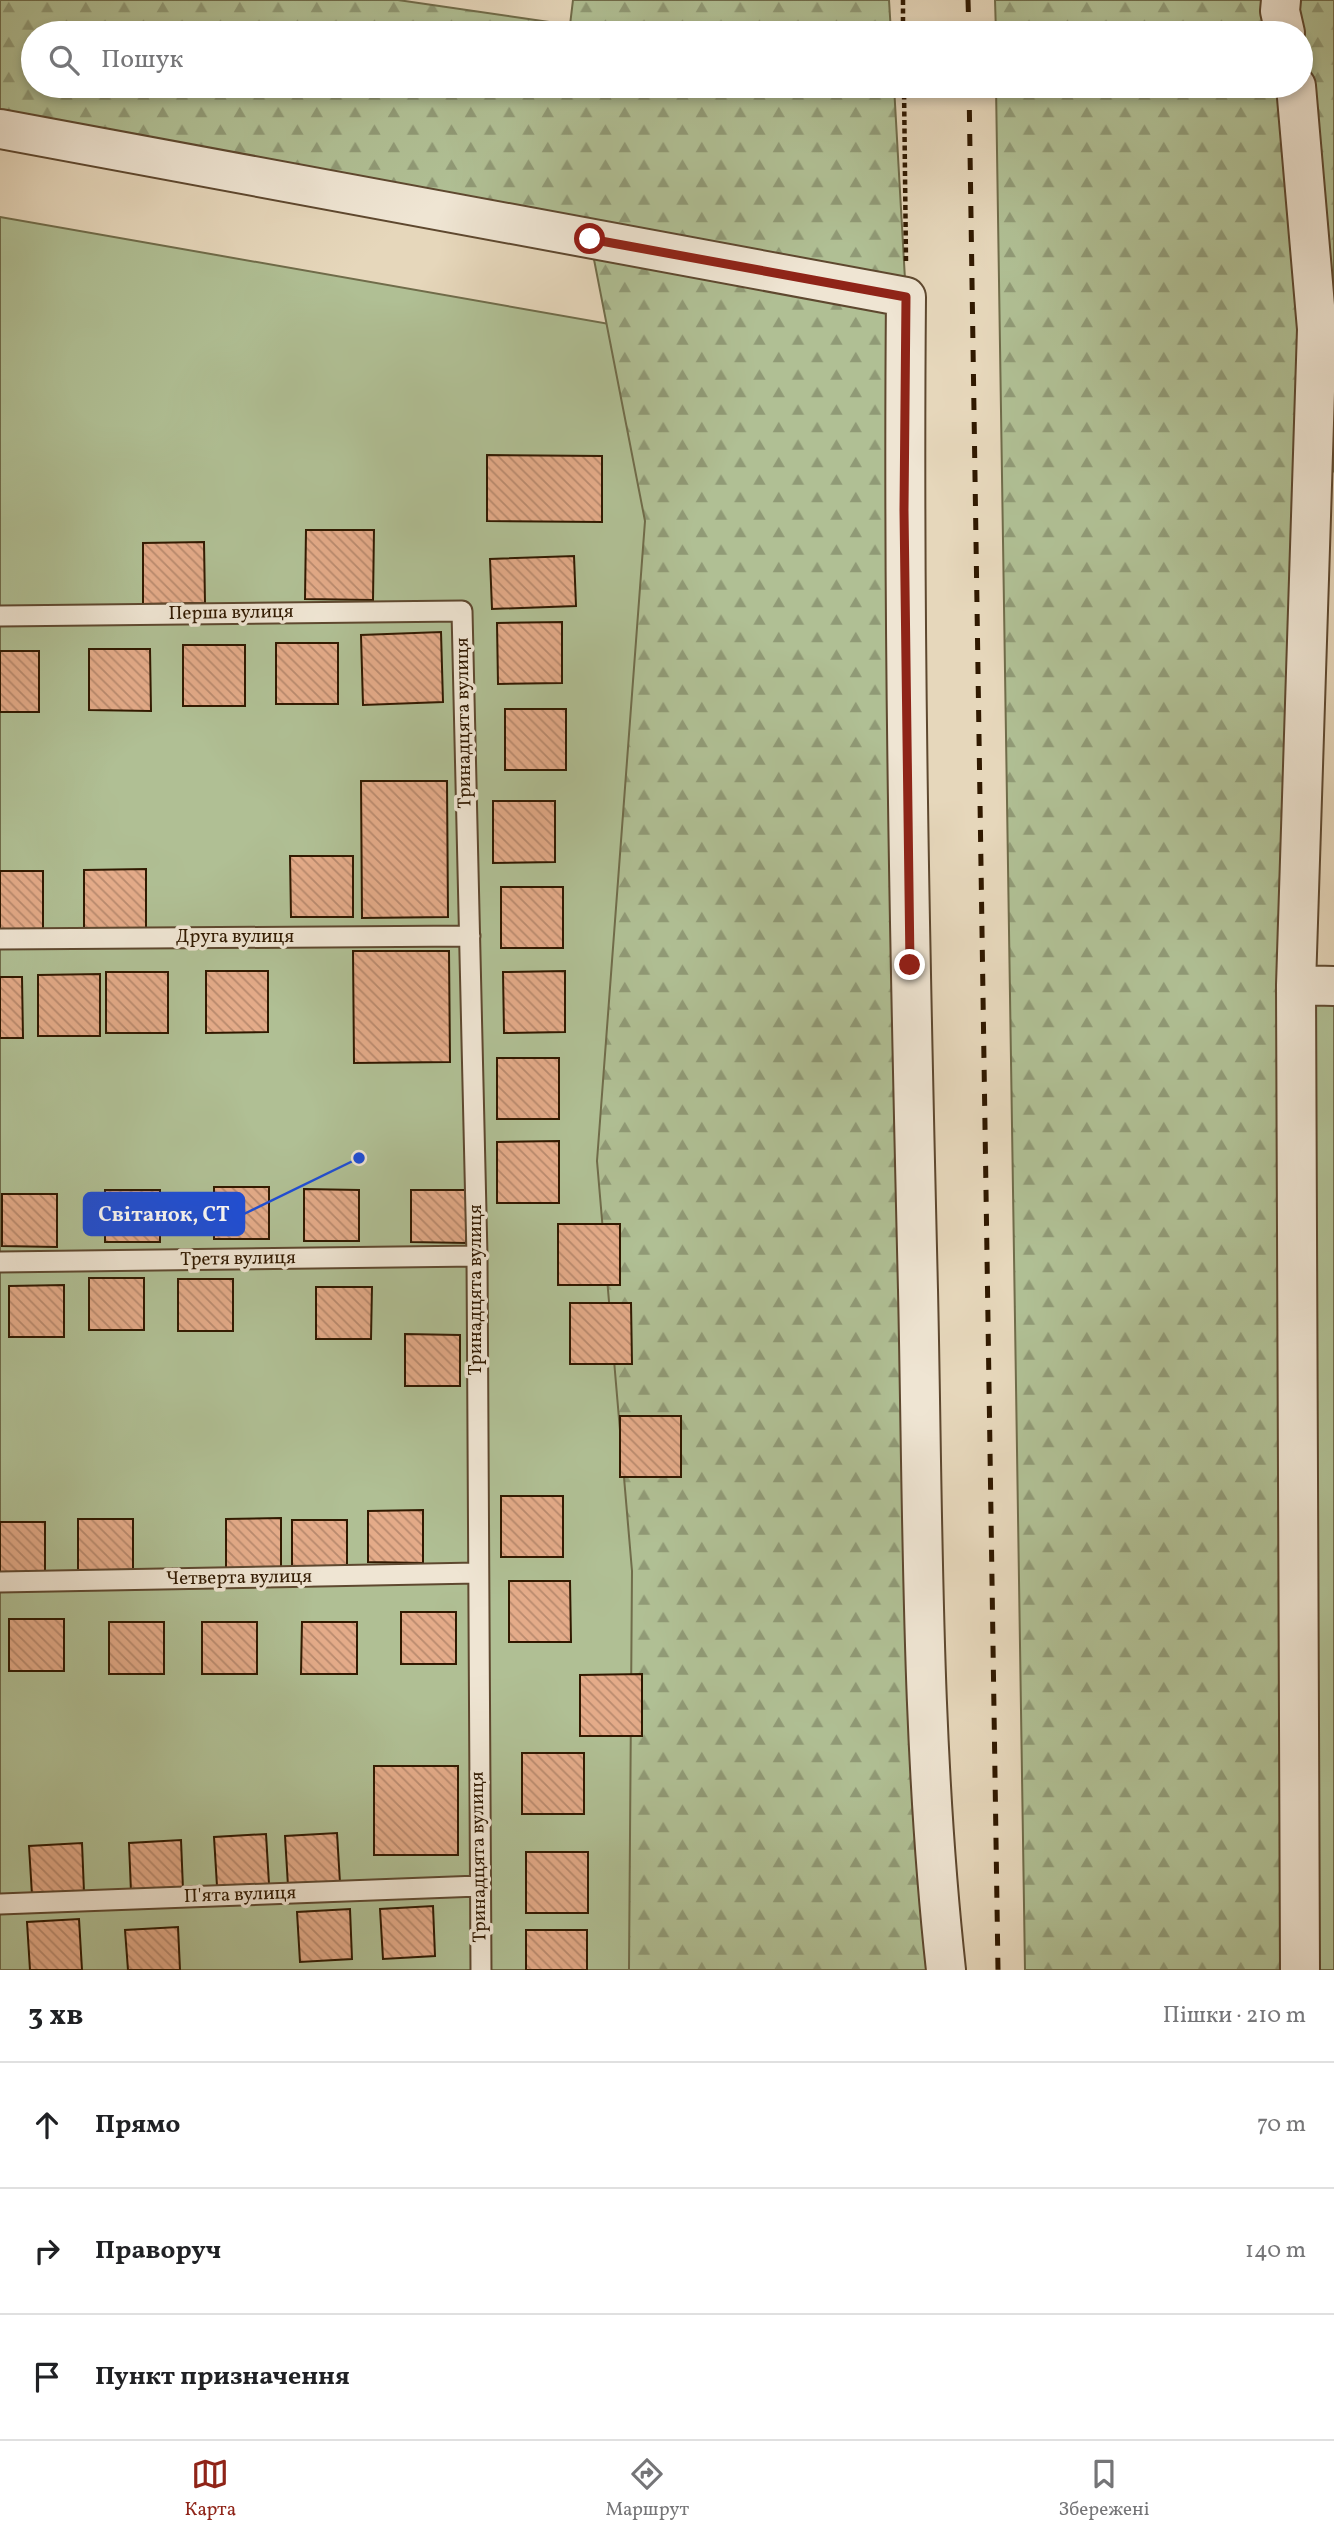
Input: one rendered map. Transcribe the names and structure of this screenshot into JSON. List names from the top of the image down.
{
  "streets": {
    "lane": [
      "Перша вулиця",
      "Тринадцята вулиця",
      "Друга вулиця",
      "Третя вулиця",
      "Четверта вулиця",
      "П'ята вулиця"
    ]
  },
  "crossings": [
    ["Перша вулиця", "Тринадцята вулиця"],
    ["Тринадцята вулиця", "Друга вулиця"],
    ["Тринадцята вулиця", "Третя вулиця"],
    ["Тринадцята вулиця", "Четверта вулиця"],
    ["Тринадцята вулиця", "П'ята вулиця"]
  ],
  "places": ["Світанок, СТ"],
  "page": {
    "search": "Пошук",
    "heading": ["3 хв", "Пішки · 210 m"],
    "list": [
      ["Прямо", "70 m"],
      ["Праворуч", "140 m"],
      "Пункт призначення"
    ],
    "nav": ["Карта", "Маршрут", "Збережені"]
  }
}
